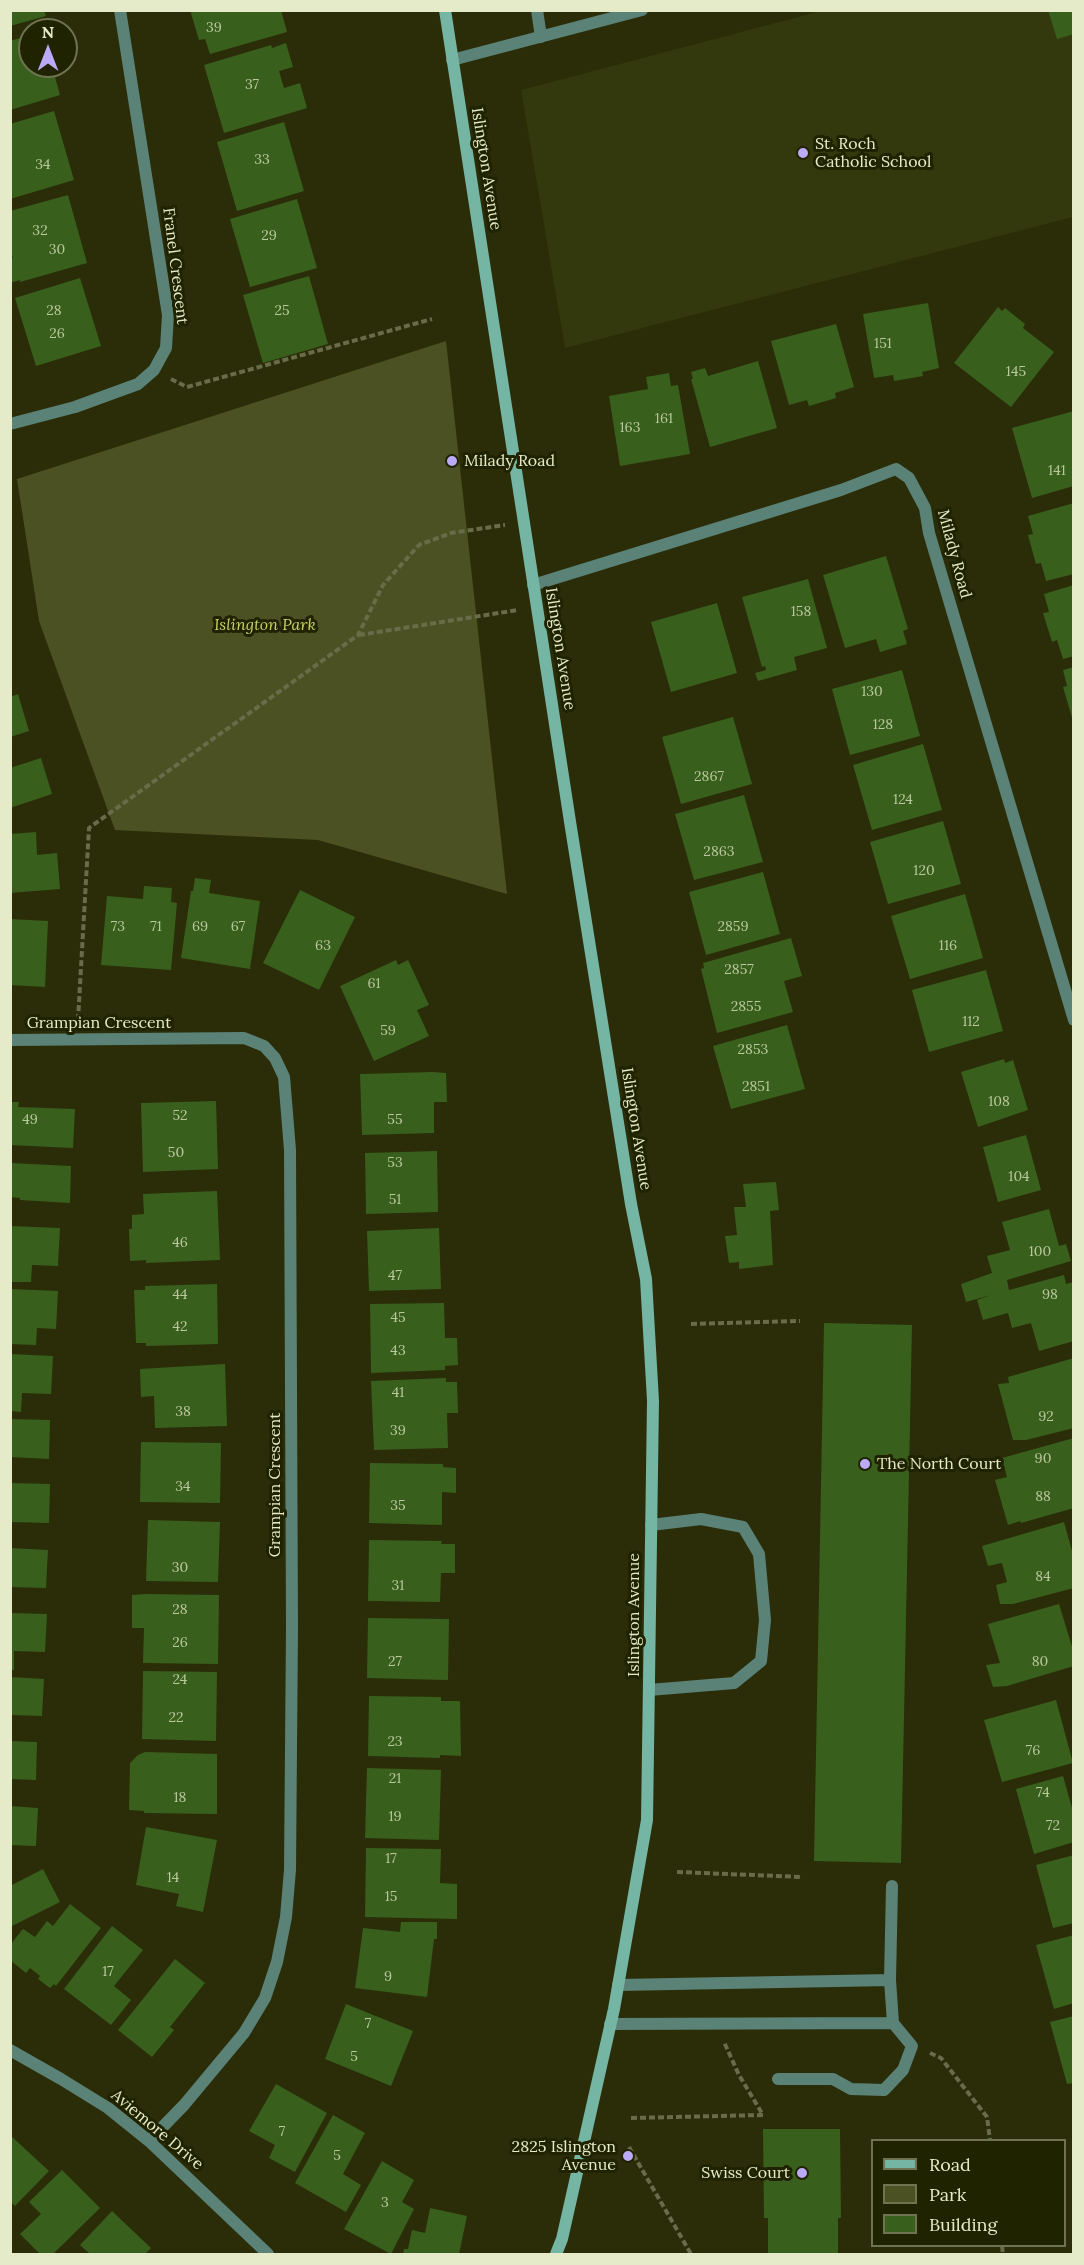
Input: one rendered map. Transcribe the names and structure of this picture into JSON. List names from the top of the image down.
{
  "streets": {
    "main road": ["Islington Avenue"],
    "street": [
      "Franel Crescent",
      "Milady Road",
      "Grampian Crescent",
      "Aviemore Drive"
    ]
  },
  "crossings": [
    ["Islington Avenue", "Milady Road"],
    ["Grampian Crescent", "Aviemore Drive"]
  ],
  "parks": ["Islington Park"],
  "places": [
    "St. Roch Catholic School",
    "Milady Road",
    "The North Court",
    "2825 Islington Avenue",
    "Swiss Court"
  ],
  "house_numbers": [
    "39",
    "37",
    "33",
    "34",
    "32",
    "29",
    "30",
    "28",
    "25",
    "26",
    "151",
    "145",
    "161",
    "163",
    "141",
    "158",
    "130",
    "128",
    "2867",
    "124",
    "2863",
    "120",
    "73",
    "71",
    "69",
    "67",
    "2859",
    "63",
    "116",
    "2857",
    "61",
    "2855",
    "112",
    "59",
    "2853",
    "2851",
    "108",
    "52",
    "49",
    "55",
    "50",
    "53",
    "104",
    "51",
    "46",
    "100",
    "47",
    "44",
    "98",
    "45",
    "42",
    "43",
    "41",
    "38",
    "92",
    "39",
    "90",
    "34",
    "88",
    "35",
    "30",
    "84",
    "31",
    "28",
    "26",
    "27",
    "80",
    "24",
    "22",
    "23",
    "76",
    "21",
    "74",
    "18",
    "19",
    "72",
    "17",
    "14",
    "15",
    "17",
    "9",
    "7",
    "5",
    "7",
    "5",
    "3"
  ],
  "legend": ["Road", "Park", "Building"],
  "north": "top"
}
